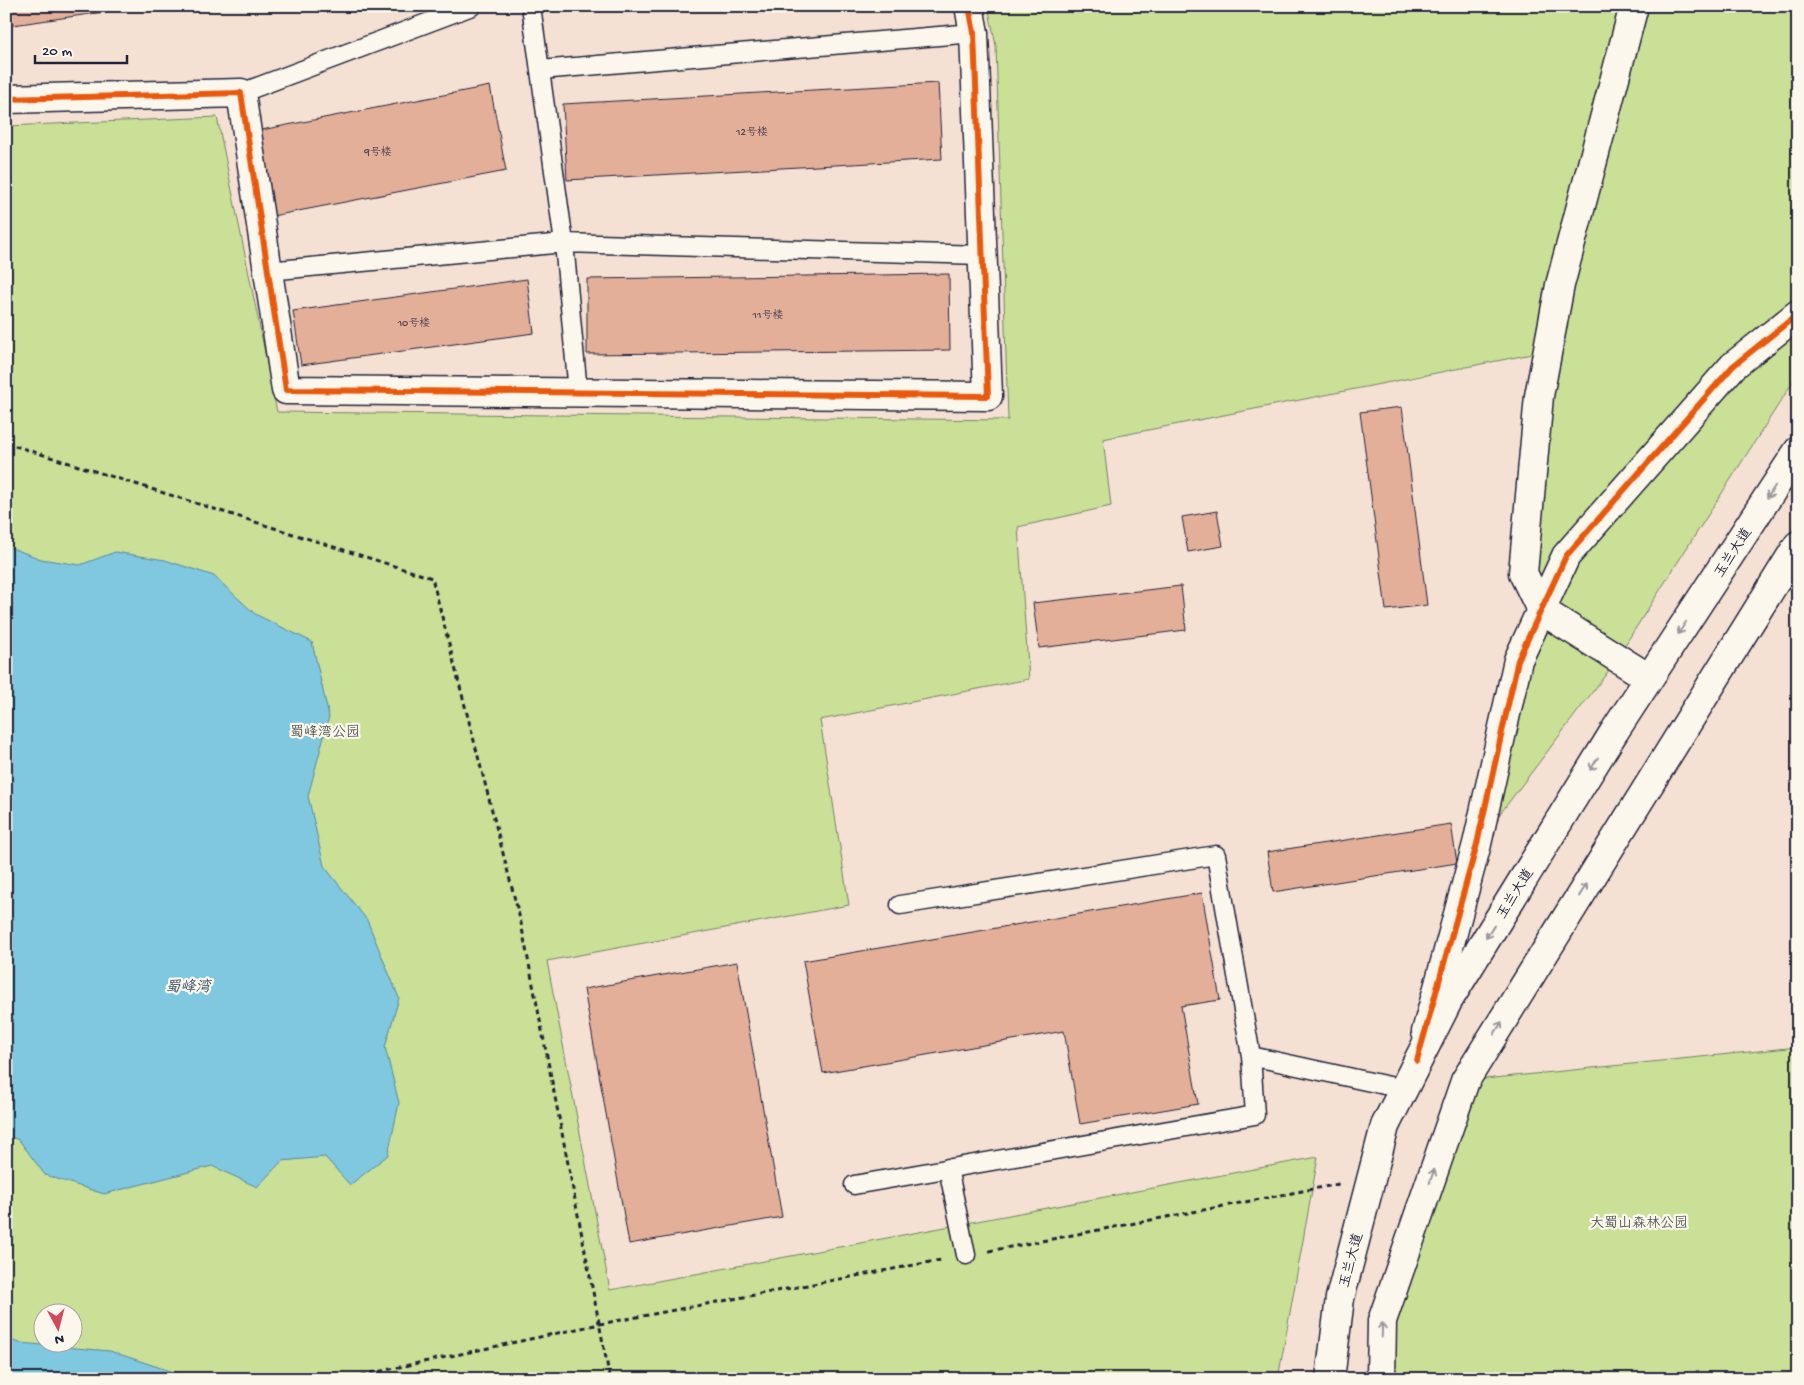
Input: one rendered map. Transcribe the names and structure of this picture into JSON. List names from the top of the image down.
{
  "streets": {
    "street": ["玉兰大道"]
  },
  "water": ["蜀峰湾"],
  "parks": ["蜀峰湾公园", "大蜀山森林公园"],
  "house_numbers": [
    "12号楼",
    "9号楼",
    "11号楼",
    "10号楼"
  ],
  "scale_bar": "20 m",
  "north": "bottom"
}
